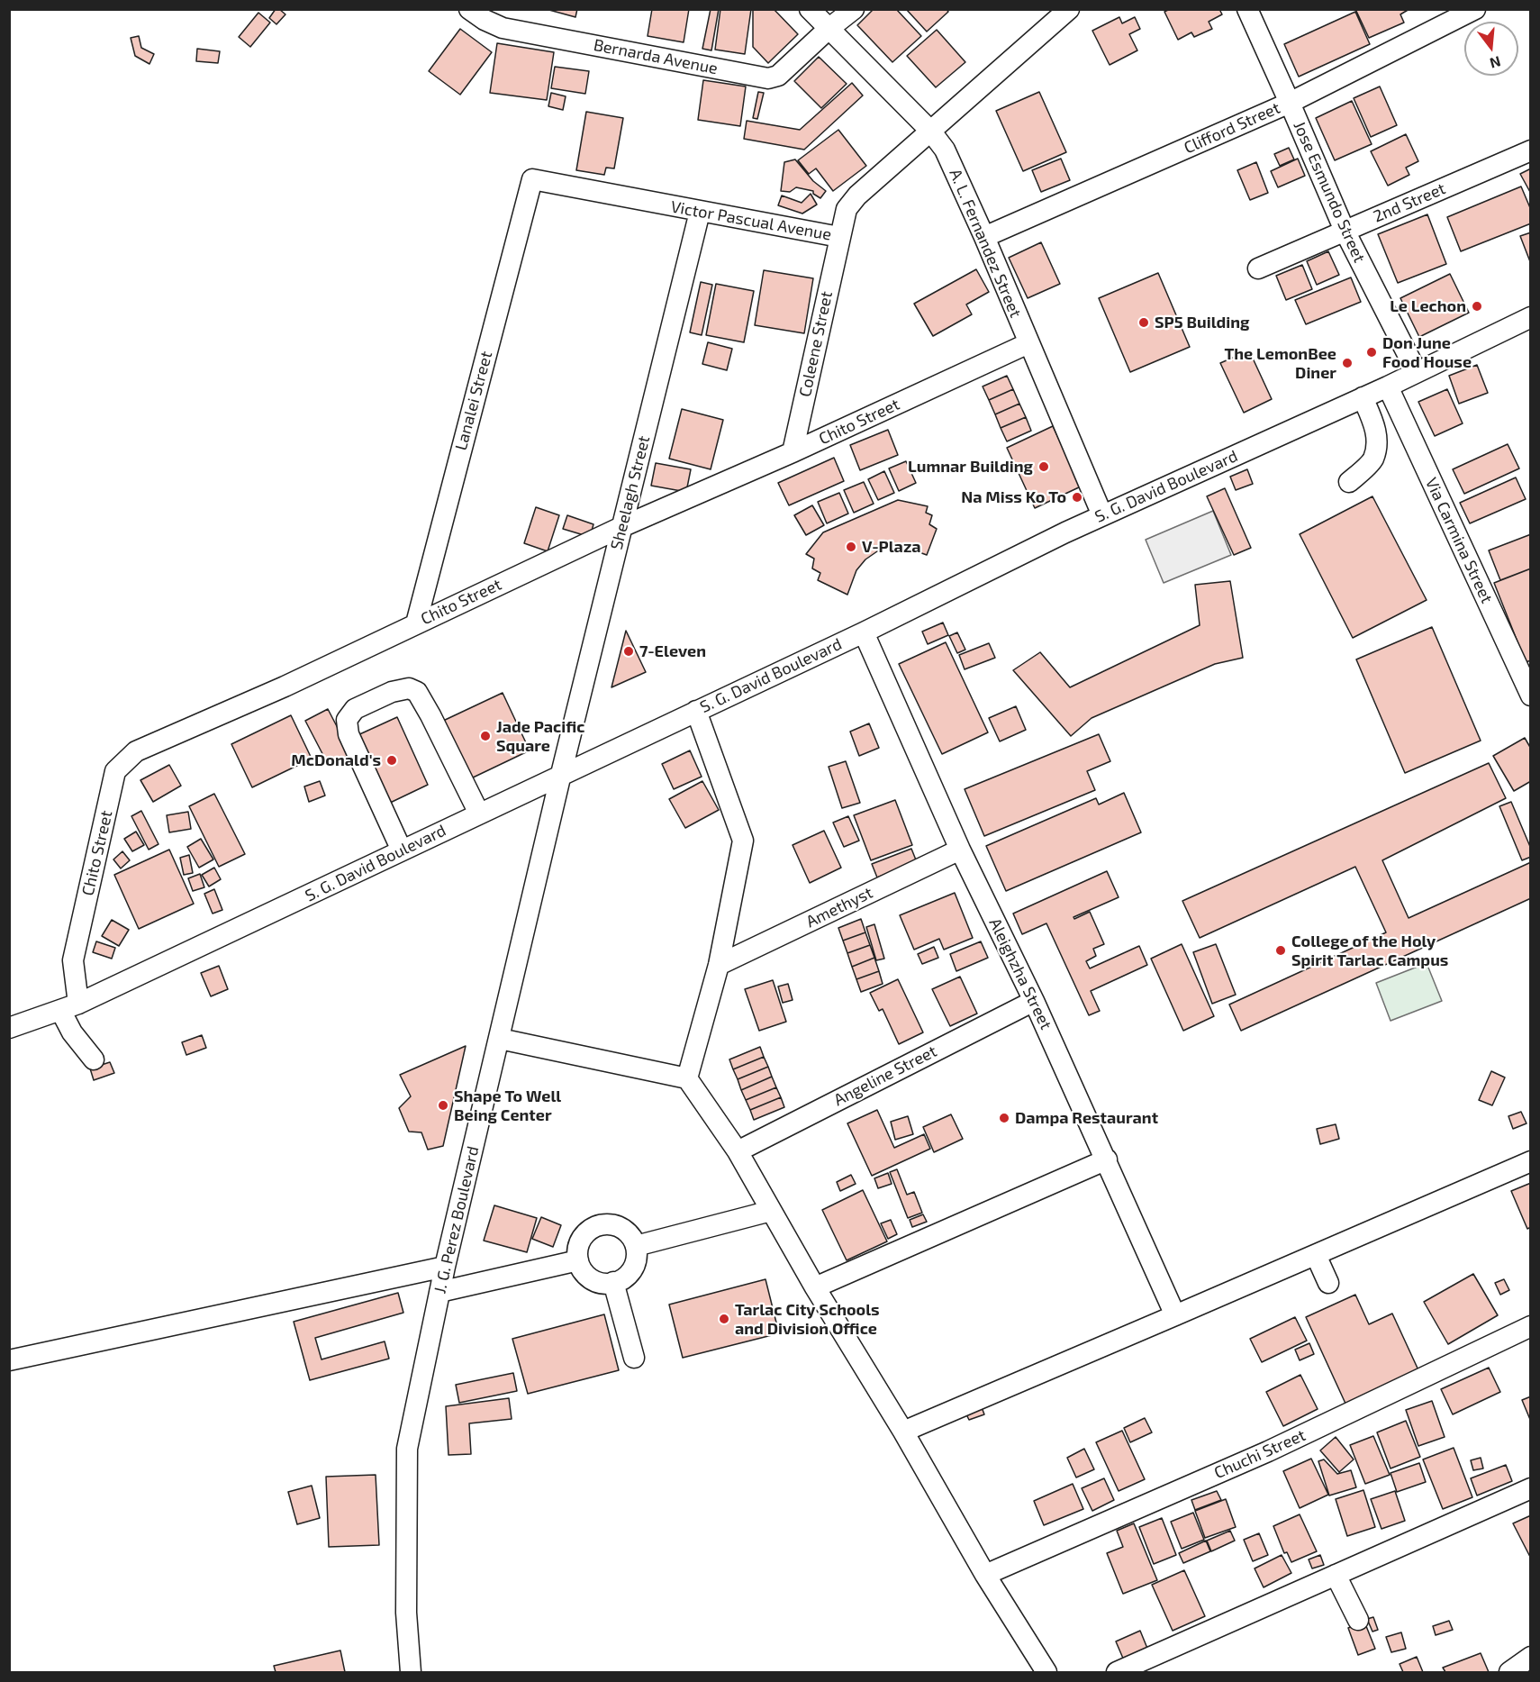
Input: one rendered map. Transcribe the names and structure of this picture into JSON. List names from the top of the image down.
{
  "streets": {
    "street": [
      "Bernarda Avenue",
      "Clifford Street",
      "Jose Esmundo Street",
      "2nd Street",
      "Victor Pascual Avenue",
      "A. L. Fernandez Street",
      "Coleene Street",
      "Lanalei Street",
      "Chito Street",
      "S. G. David Boulevard",
      "Sheelagh Street",
      "Via Carmina Street",
      "Amethyst",
      "Aleighzha Street",
      "Angeline Street",
      "J. G. Perez Boulevard",
      "Chuchi Street"
    ]
  },
  "crossings": [
    ["Bernarda Avenue", "A. L. Fernandez Street"],
    ["Clifford Street", "Jose Esmundo Street"],
    ["Clifford Street", "A. L. Fernandez Street"],
    ["Jose Esmundo Street", "2nd Street"],
    ["Jose Esmundo Street", "S. G. David Boulevard"],
    ["Victor Pascual Avenue", "A. L. Fernandez Street"],
    ["Victor Pascual Avenue", "Coleene Street"],
    ["Victor Pascual Avenue", "Lanalei Street"],
    ["Victor Pascual Avenue", "Sheelagh Street"],
    ["A. L. Fernandez Street", "Chito Street"],
    ["A. L. Fernandez Street", "S. G. David Boulevard"],
    ["Coleene Street", "Chito Street"],
    ["Lanalei Street", "Chito Street"],
    ["Chito Street", "S. G. David Boulevard"],
    ["Chito Street", "Sheelagh Street"],
    ["S. G. David Boulevard", "Sheelagh Street"],
    ["S. G. David Boulevard", "Via Carmina Street"],
    ["S. G. David Boulevard", "Aleighzha Street"],
    ["S. G. David Boulevard", "J. G. Perez Boulevard"],
    ["Sheelagh Street", "J. G. Perez Boulevard"],
    ["Amethyst", "Aleighzha Street"],
    ["Aleighzha Street", "Angeline Street"]
  ],
  "places": [
    "Le Lechon",
    "SP5 Building",
    "Don June Food House",
    "The LemonBee Diner",
    "Lumnar Building",
    "Na Miss Ko To",
    "V-Plaza",
    "7-Eleven",
    "Jade Pacific Square",
    "McDonald's",
    "College of the Holy Spirit Tarlac Campus",
    "Shape To Well Being Center",
    "Dampa Restaurant",
    "Tarlac City Schools and Division Office"
  ],
  "north": "bottom"
}
